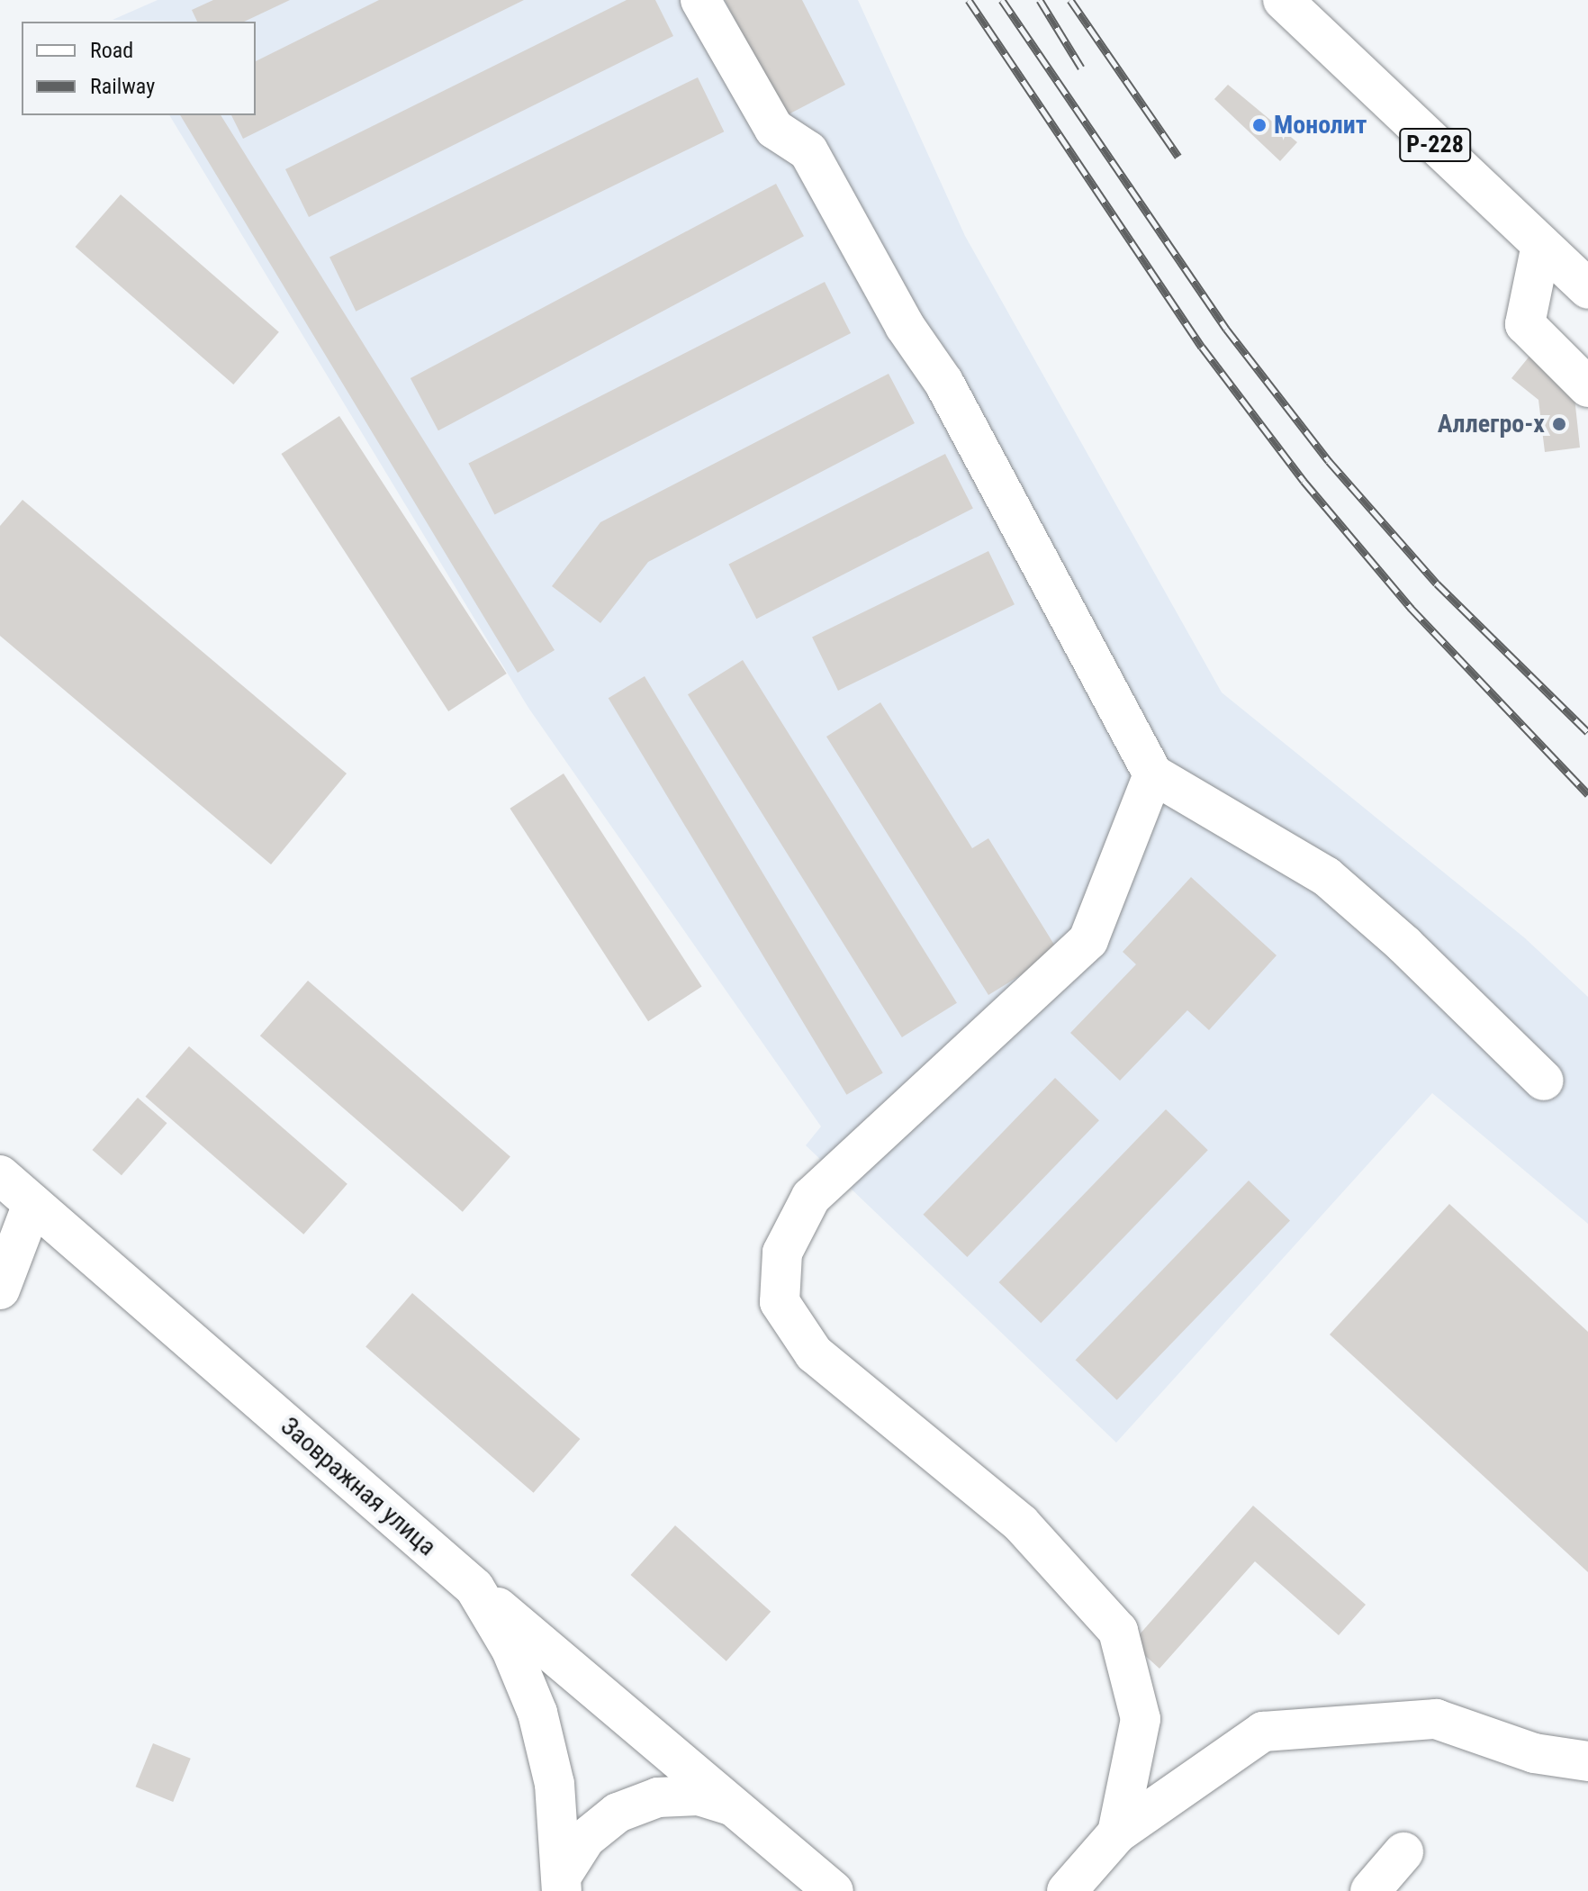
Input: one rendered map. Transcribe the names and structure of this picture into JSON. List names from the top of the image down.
{
  "streets": {
    "main road": ["Р-228", "Заовражная улица"]
  },
  "places": ["Монолит", "Аллегро-х"],
  "legend": ["Road", "Railway"]
}
